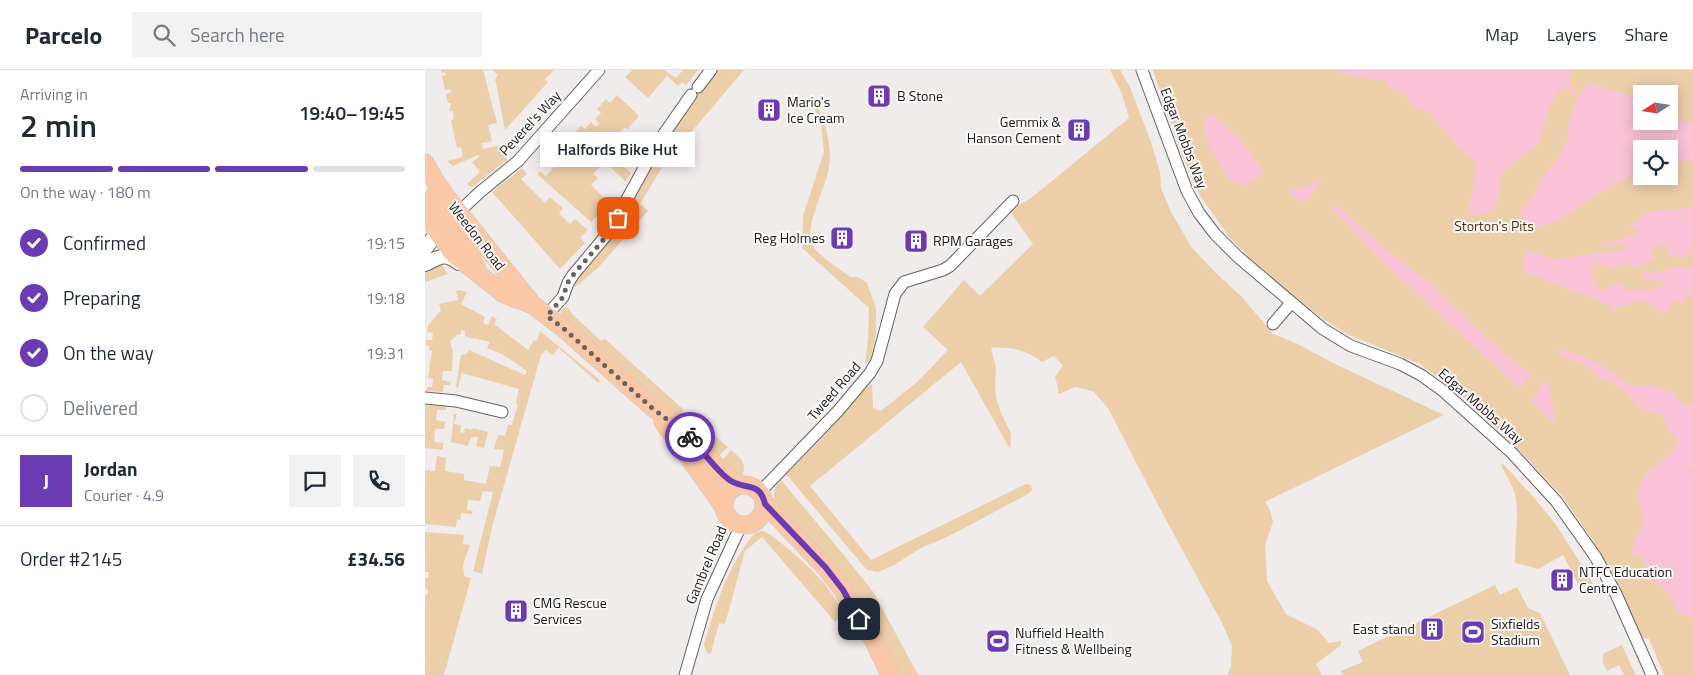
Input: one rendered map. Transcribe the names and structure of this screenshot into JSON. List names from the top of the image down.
{
  "streets": {
    "main road": ["Weedon Road"],
    "street": [
      "Peverel's Way",
      "Edgar Mobbs Way",
      "Tweed Road",
      "Gambrel Road"
    ]
  },
  "crossings": [
    ["Peverel's Way", "Weedon Road"],
    ["Weedon Road", "Tweed Road"],
    ["Weedon Road", "Gambrel Road"],
    ["Tweed Road", "Gambrel Road"]
  ],
  "parks": ["Storton's Pits"],
  "places": {
    "building": [
      "B Stone",
      "Mario's Ice Cream",
      "Gemmix & Hanson Cement",
      "Reg Holmes",
      "RPM Garages",
      "NTFC Education Centre",
      "CMG Rescue Services",
      "East stand"
    ],
    "other": ["Halfords Bike Hut"],
    "sports": ["Sixfields Stadium", "Nuffield Health Fitness & Wellbeing"]
  },
  "north": "left",
  "page": {
    "header": "Parcelo",
    "search": "Search here",
    "nav": ["Map", "Layers", "Share"],
    "heading": ["2 min", "Arriving in", "19:40–19:45"],
    "panel": [
      "Jordan",
      "Courier · 4.9",
      "Order #2145",
      "£34.56"
    ],
    "bubble": "Halfords Bike Hut",
    "bar": "On the way · 180 m",
    "list": [
      ["Confirmed", "19:15"],
      ["Preparing", "19:18"],
      ["On the way", "19:31"],
      "Delivered"
    ],
    "round": "J"
  }
}
